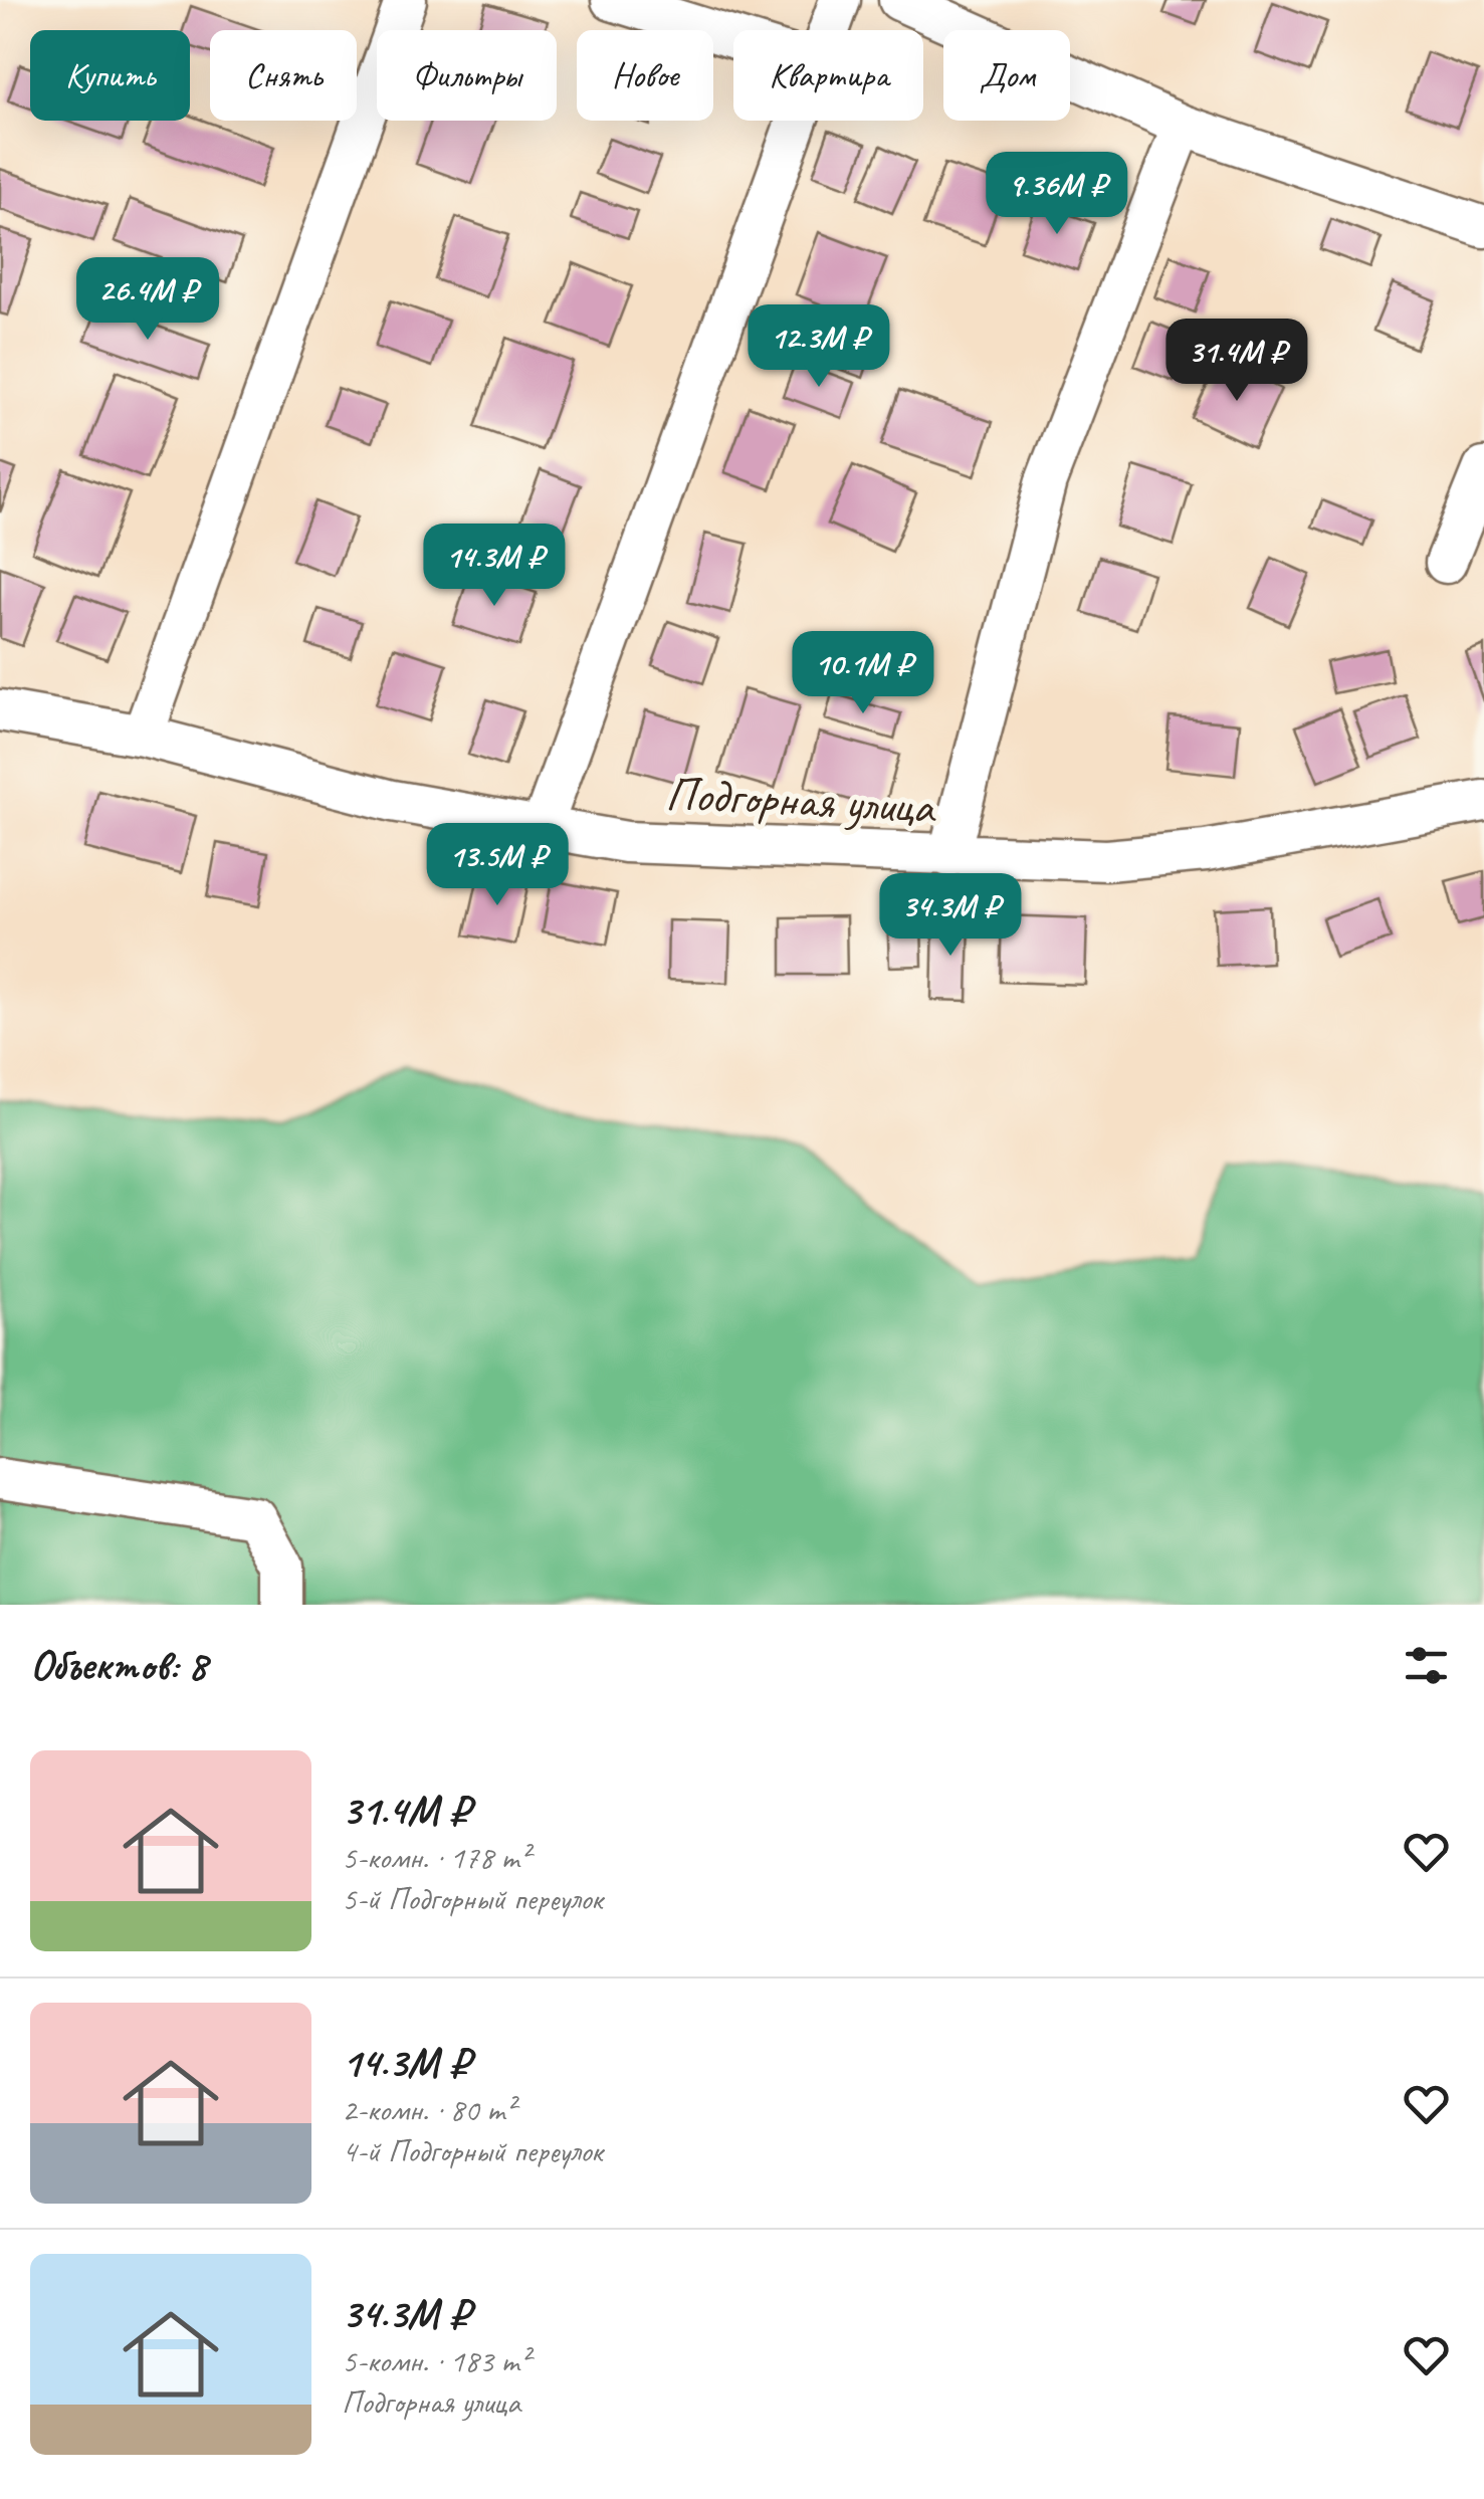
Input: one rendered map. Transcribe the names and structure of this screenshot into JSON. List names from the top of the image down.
{
  "streets": {
    "street": ["Подгорная улица"]
  },
  "page": {
    "chip": [
      "Купить",
      "Снять",
      "Фильтры",
      "Новое",
      "Квартира",
      "Дом"
    ],
    "price": [
      "9.36M ₽",
      "26.4M ₽",
      "12.3M ₽",
      "31.4M ₽",
      "14.3M ₽",
      "10.1M ₽",
      "13.5M ₽",
      "34.3M ₽"
    ],
    "heading": "Объектов: 8",
    "list": [
      {
        "name": "31.4M ₽",
        "note": "5-комн. · 178 m² · 5-й Подгорный переулок"
      },
      {
        "name": "14.3M ₽",
        "note": "2-комн. · 80 m² · 4-й Подгорный переулок"
      },
      {
        "name": "34.3M ₽",
        "note": "5-комн. · 183 m² · Подгорная улица"
      }
    ]
  }
}
